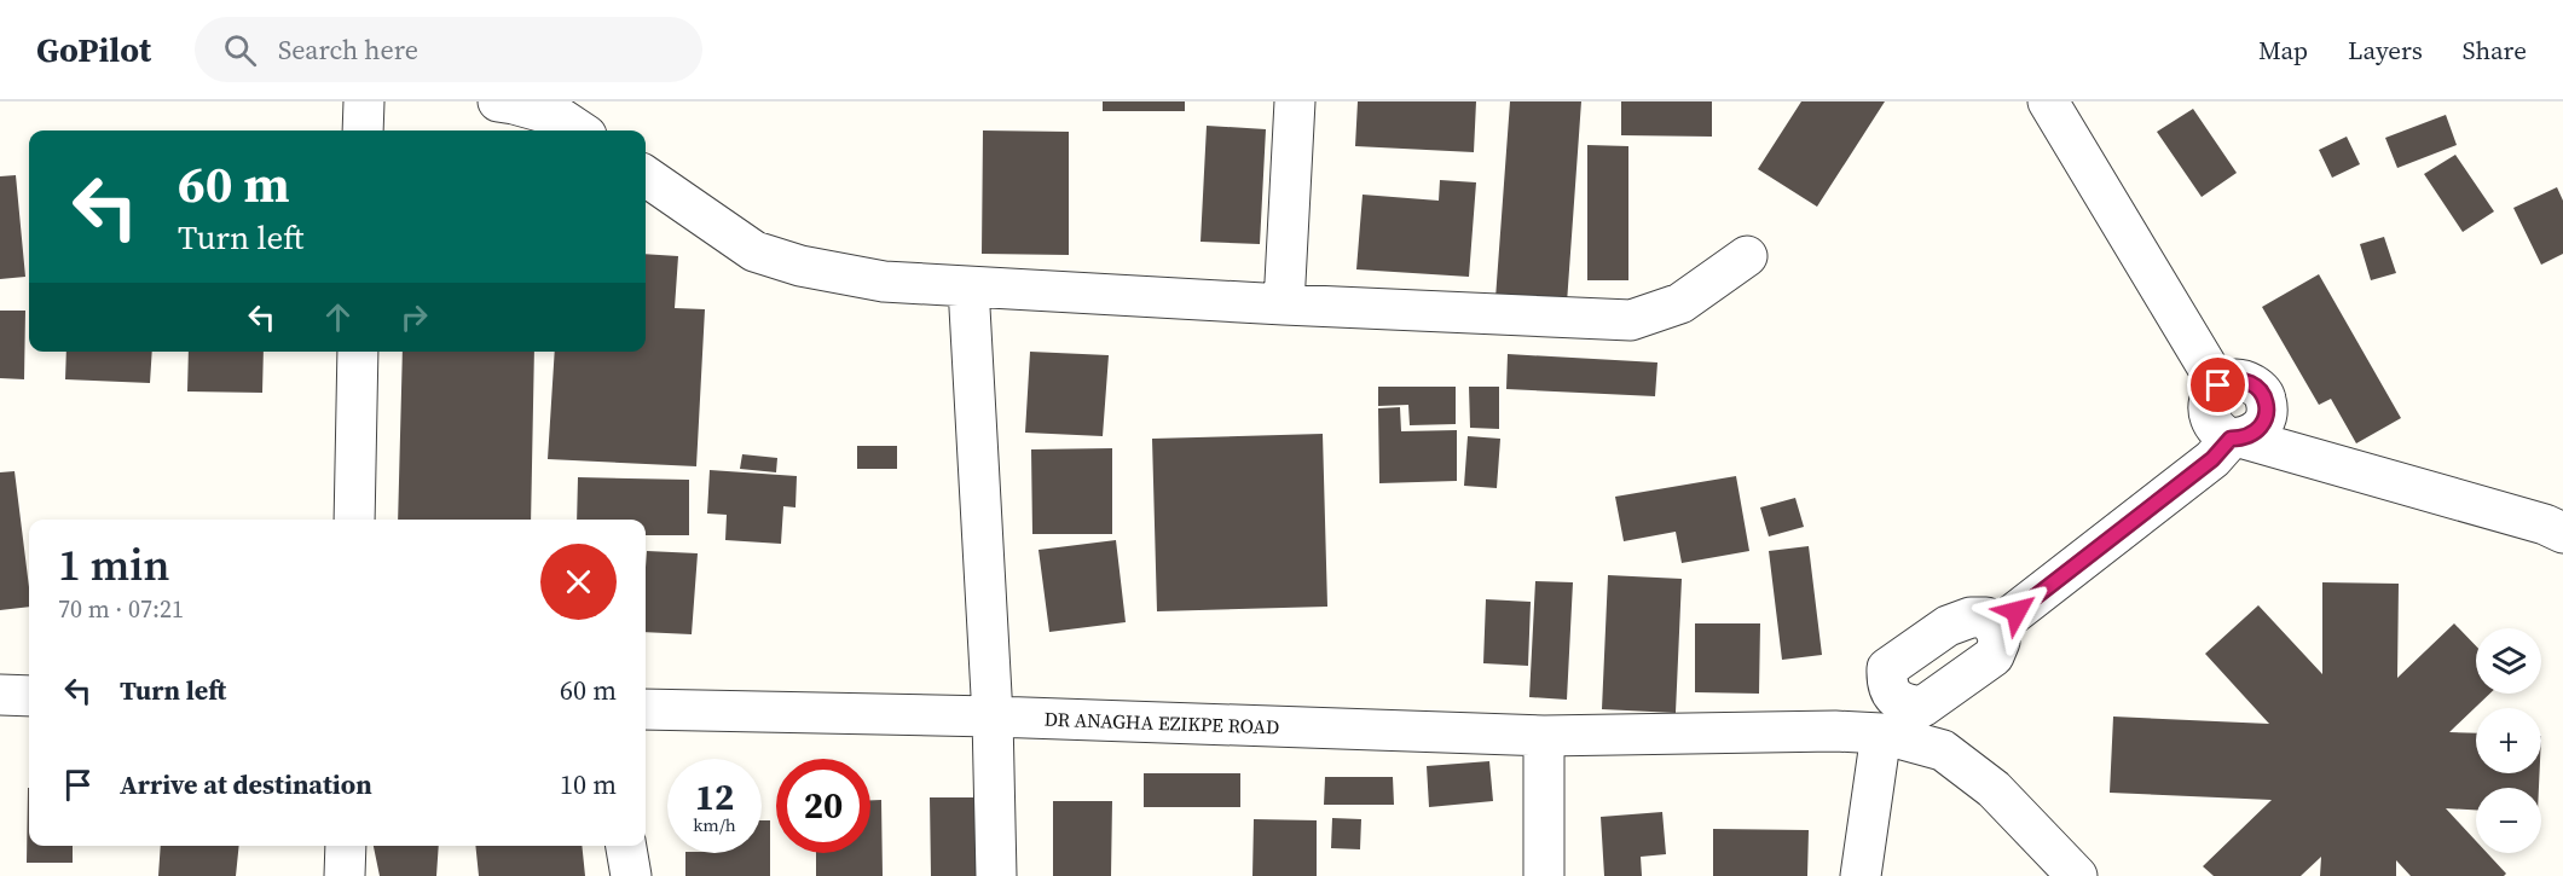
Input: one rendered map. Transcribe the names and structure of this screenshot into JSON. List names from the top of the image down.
{
  "streets": {
    "street": ["DR ANAGHA EZIKPE ROAD"]
  },
  "page": {
    "header": "GoPilot",
    "search": "Search here",
    "nav": ["Map", "Layers", "Share"],
    "turn": ["60 m", "Turn left"],
    "heading": ["1 min", "70 m · 07:21"],
    "map_buttons": ["+", "−"],
    "list": [
      {
        "name": "Turn left",
        "value": "60 m"
      },
      {
        "name": "Arrive at destination",
        "value": "10 m"
      }
    ],
    "speed": "12 km/h",
    "limit": "20"
  }
}
